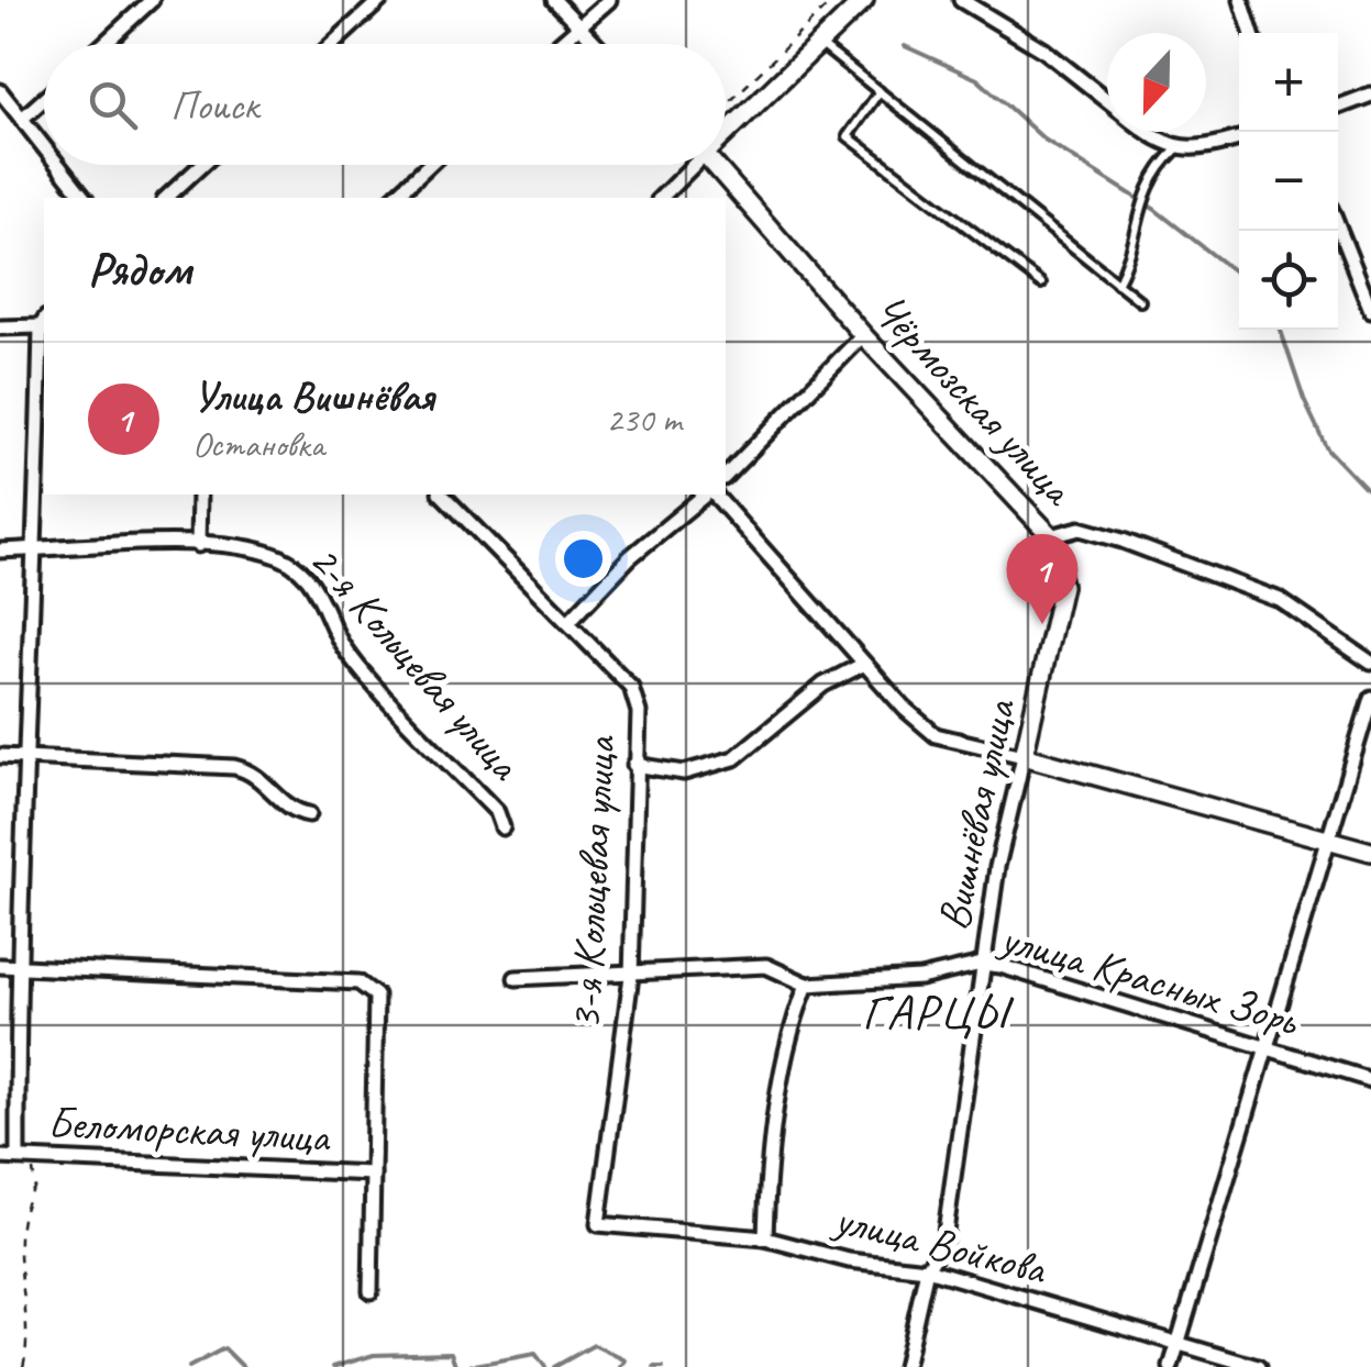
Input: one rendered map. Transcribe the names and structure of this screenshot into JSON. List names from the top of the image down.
{
  "streets": {
    "street": [
      "Чёрмозская улица",
      "2-я Кольцевая улица",
      "Вишнёвая улица",
      "3-я Кольцевая улица",
      "улица Красных Зорь",
      "Беломорская улица",
      "улица Войкова"
    ]
  },
  "crossings": [
    ["Чёрмозская улица", "Вишнёвая улица"],
    ["Вишнёвая улица", "улица Красных Зорь"],
    ["Вишнёвая улица", "улица Войкова"],
    ["3-я Кольцевая улица", "улица Красных Зорь"],
    ["3-я Кольцевая улица", "улица Войкова"]
  ],
  "districts": ["ГАРЦЫ"],
  "north": "bottom",
  "page": {
    "map_buttons": ["+", "−"],
    "search": "Поиск",
    "heading": "Рядом",
    "list": [
      {
        "mark": "1",
        "name": "Улица Вишнёвая",
        "note": "Остановка",
        "value": "230 m"
      }
    ],
    "pins": "1"
  }
}
